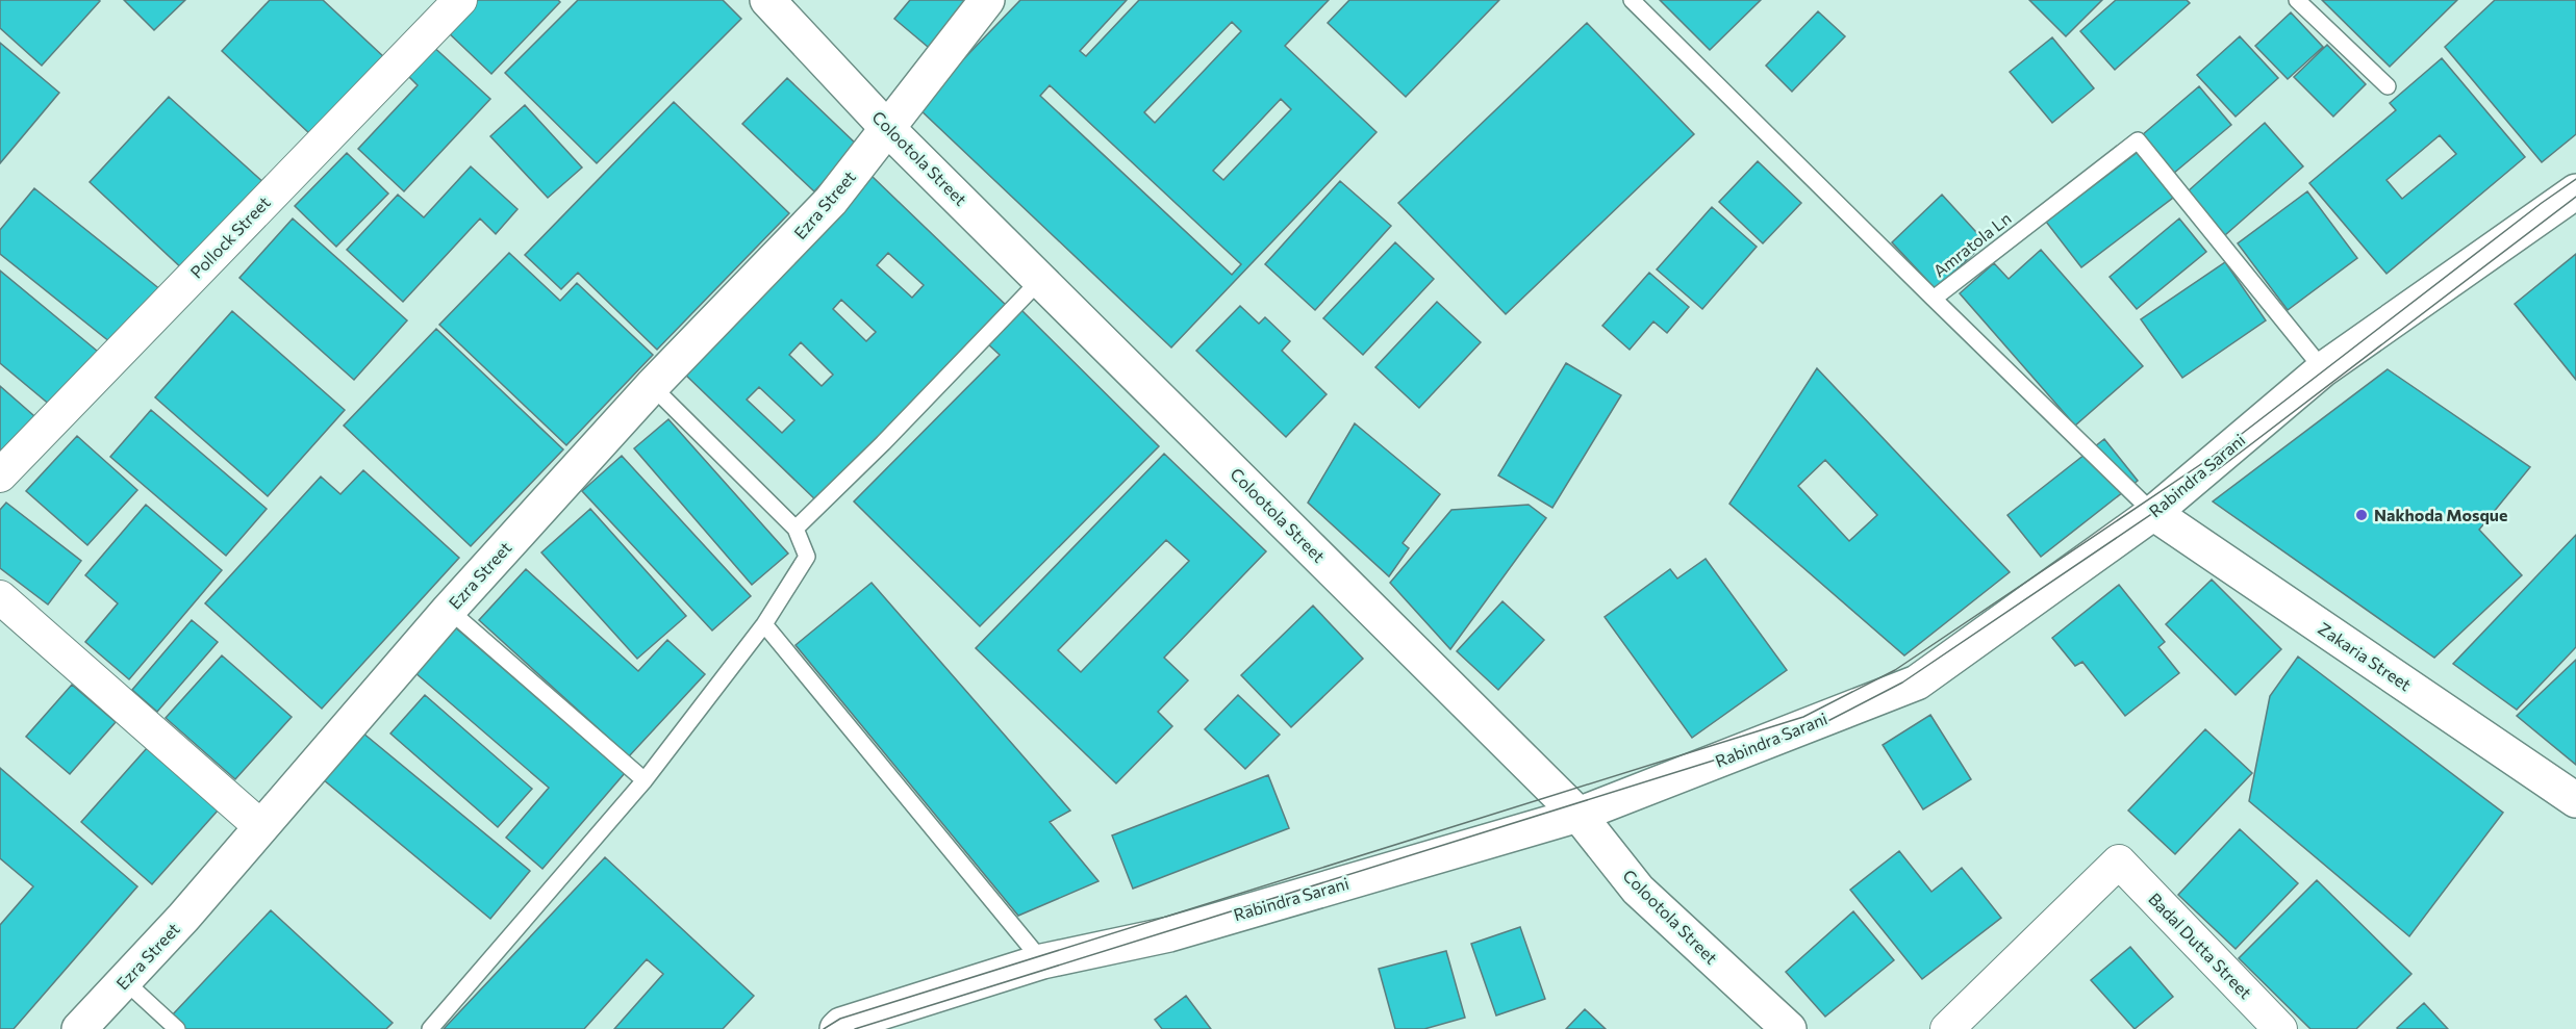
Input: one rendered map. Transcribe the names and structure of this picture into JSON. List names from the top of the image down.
{
  "streets": {
    "main road": [
      "Colootola Street",
      "Ezra Street",
      "Rabindra Sarani",
      "Zakaria Street"
    ],
    "street": ["Pollock Street", "Badal Dutta Street"],
    "lane": ["Amratola Ln"]
  },
  "crossings": [
    ["Colootola Street", "Ezra Street"],
    ["Colootola Street", "Rabindra Sarani"],
    ["Amratola Ln", "Rabindra Sarani"],
    ["Rabindra Sarani", "Zakaria Street"]
  ],
  "places": ["Nakhoda Mosque"]
}
